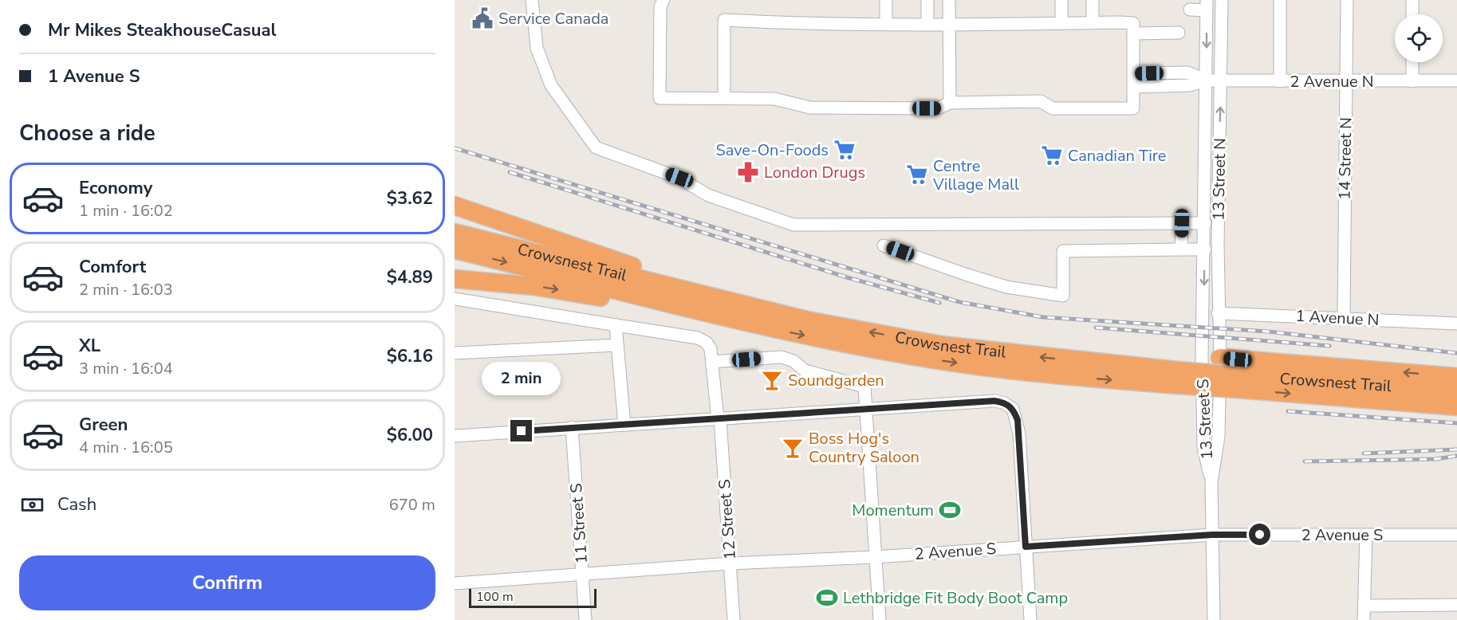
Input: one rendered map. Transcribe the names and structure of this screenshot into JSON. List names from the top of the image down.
{
  "streets": {
    "highway": ["Crowsnest Trail"],
    "street": [
      "2 Avenue N",
      "14 Street N",
      "13 Street N",
      "1 Avenue N",
      "13 Street S",
      "12 Street S",
      "11 Street S",
      "2 Avenue S"
    ]
  },
  "crossings": [
    ["2 Avenue N", "14 Street N"],
    ["2 Avenue N", "13 Street N"],
    ["14 Street N", "1 Avenue N"],
    ["13 Street N", "1 Avenue N"],
    ["13 Street N", "13 Street S"],
    ["13 Street S", "2 Avenue S"],
    ["12 Street S", "2 Avenue S"],
    ["11 Street S", "2 Avenue S"]
  ],
  "places": {
    "public building": ["Service Canada"],
    "supermarket": ["Save-On-Foods", "Canadian Tire", "Centre Village Mall"],
    "pharmacy": ["London Drugs"],
    "bar": ["Soundgarden", "Boss Hog's Country Saloon"],
    "sports": ["Momentum", "Lethbridge Fit Body Boot Camp"]
  },
  "scale_bar": "100 m",
  "page": {
    "banner": ["Mr Mikes SteakhouseCasual", "1 Avenue S"],
    "heading": "Choose a ride",
    "list": [
      {
        "name": "Economy",
        "note": "1 min · 16:02",
        "value": "$3.62"
      },
      {
        "name": "Comfort",
        "note": "2 min · 16:03",
        "value": "$4.89"
      },
      {
        "name": "XL",
        "note": "3 min · 16:04",
        "value": "$6.16"
      },
      {
        "name": "Green",
        "note": "4 min · 16:05",
        "value": "$6.00"
      }
    ],
    "bubble": "2 min",
    "pay": ["Cash", "670 m"],
    "buttons": "Confirm",
    "scale": "100 m"
  }
}
